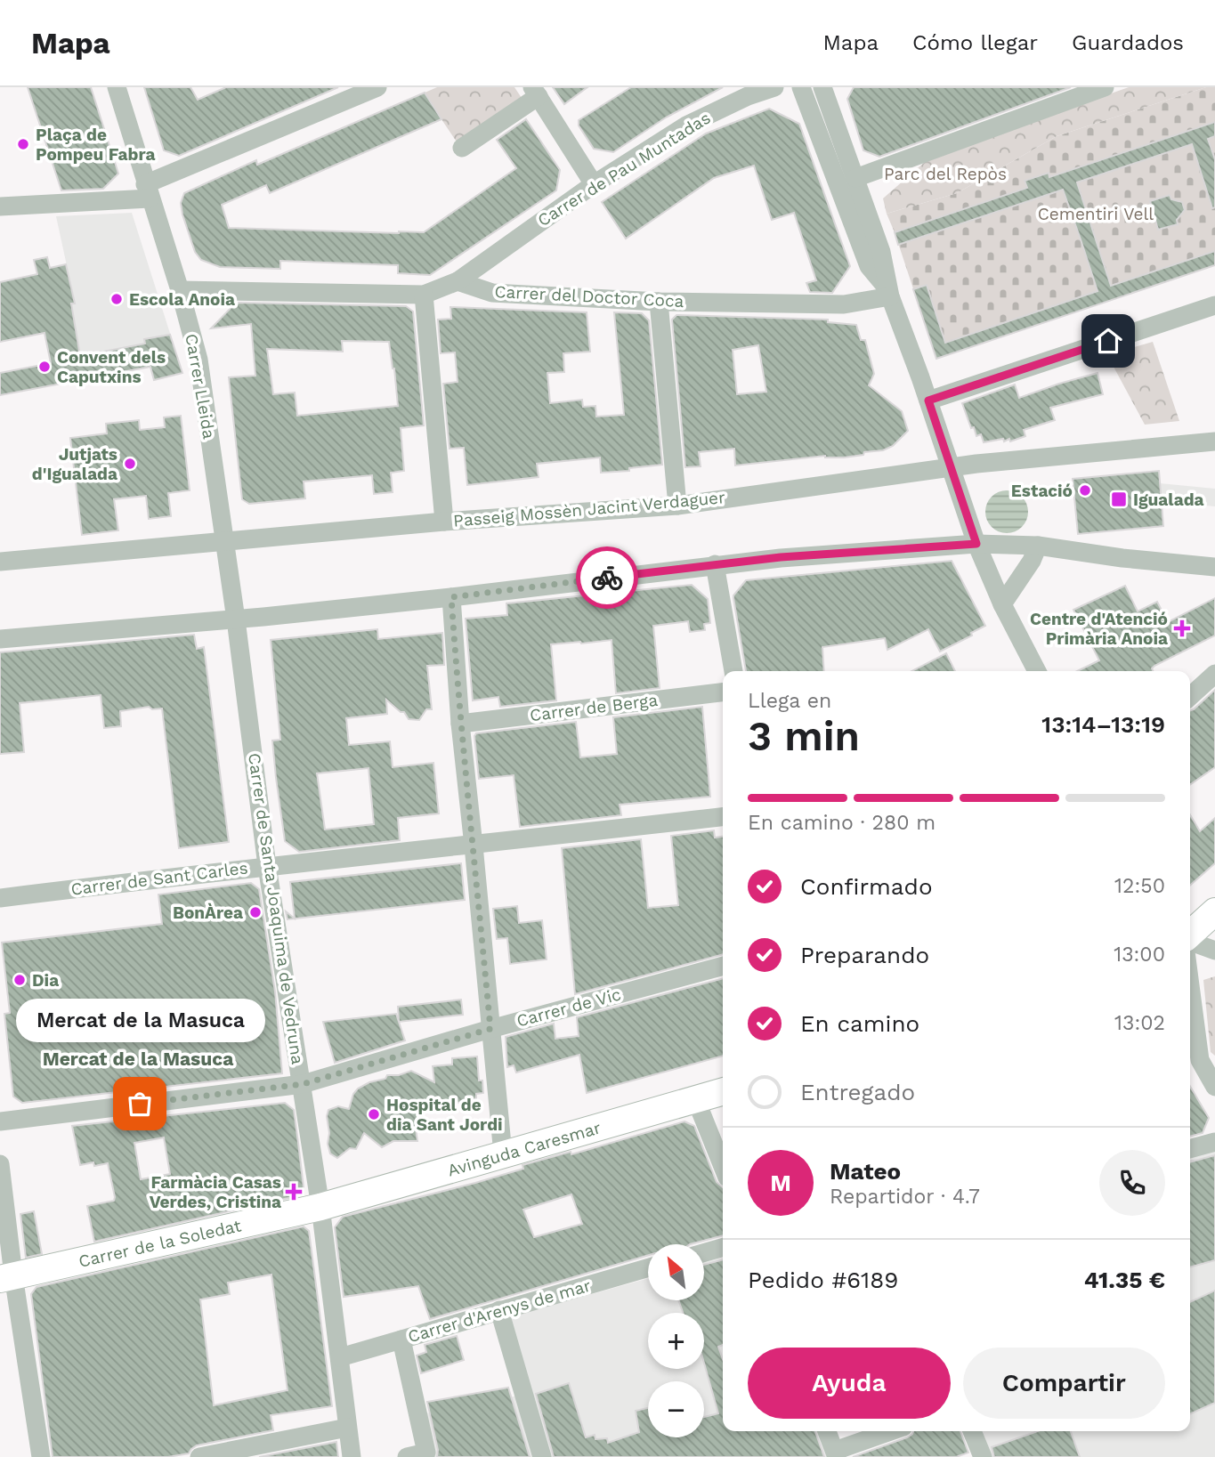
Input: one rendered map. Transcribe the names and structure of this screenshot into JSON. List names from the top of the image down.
{
  "streets": {
    "street": [
      "Carrer de Pau Muntadas",
      "Carrer del Doctor Coca",
      "Carrer Lleida",
      "Passeig Mossèn Jacint Verdaguer",
      "Carrer de Berga",
      "Carrer de Sant Carles",
      "Carrer de Santa Joaquima de Vedruna",
      "Carrer de Vic",
      "Avinguda Caresmar",
      "Carrer de la Soledat",
      "Carrer d'Arenys de mar"
    ]
  },
  "crossings": [
    ["Carrer de Pau Muntadas", "Carrer del Doctor Coca"],
    ["Carrer Lleida", "Passeig Mossèn Jacint Verdaguer"],
    ["Carrer Lleida", "Carrer de Santa Joaquima de Vedruna"],
    ["Carrer de Sant Carles", "Carrer de Santa Joaquima de Vedruna"],
    ["Carrer de Santa Joaquima de Vedruna", "Carrer de Vic"],
    ["Carrer de Santa Joaquima de Vedruna", "Avinguda Caresmar"],
    ["Carrer de Santa Joaquima de Vedruna", "Carrer de la Soledat"],
    ["Carrer de Santa Joaquima de Vedruna", "Carrer d'Arenys de mar"],
    ["Avinguda Caresmar", "Carrer de la Soledat"]
  ],
  "districts": ["Mercat de la Masuca"],
  "parks": ["Parc del Repòs", "Cementiri Vell"],
  "places": {
    "other": [
      "Plaça de Pompeu Fabra",
      "Escola Anoia",
      "Convent dels Caputxins",
      "Jutjats d'Igualada",
      "Estació",
      "BonÀrea",
      "Dia",
      "Mercat de la Masuca",
      "Hospital de dia Sant Jordi"
    ],
    "transit": ["Igualada"],
    "health": ["Centre d'Atenció Primària Anoia", "Farmàcia Casas Verdes, Cristina"]
  },
  "north": "top left",
  "page": {
    "header": "Mapa",
    "nav": ["Mapa", "Cómo llegar", "Guardados"],
    "heading": ["3 min", "Llega en", "13:14–13:19"],
    "panel": [
      "Mateo",
      "Repartidor · 4.7",
      "Pedido #6189",
      "41.35 €"
    ],
    "bar": "En camino · 280 m",
    "list": [
      ["Confirmado", "12:50"],
      ["Preparando", "13:00"],
      ["En camino", "13:02"],
      "Entregado"
    ],
    "bubble": "Mercat de la Masuca",
    "round": "M",
    "map_buttons": ["+", "−"],
    "buttons": ["Ayuda", "Compartir"]
  }
}
